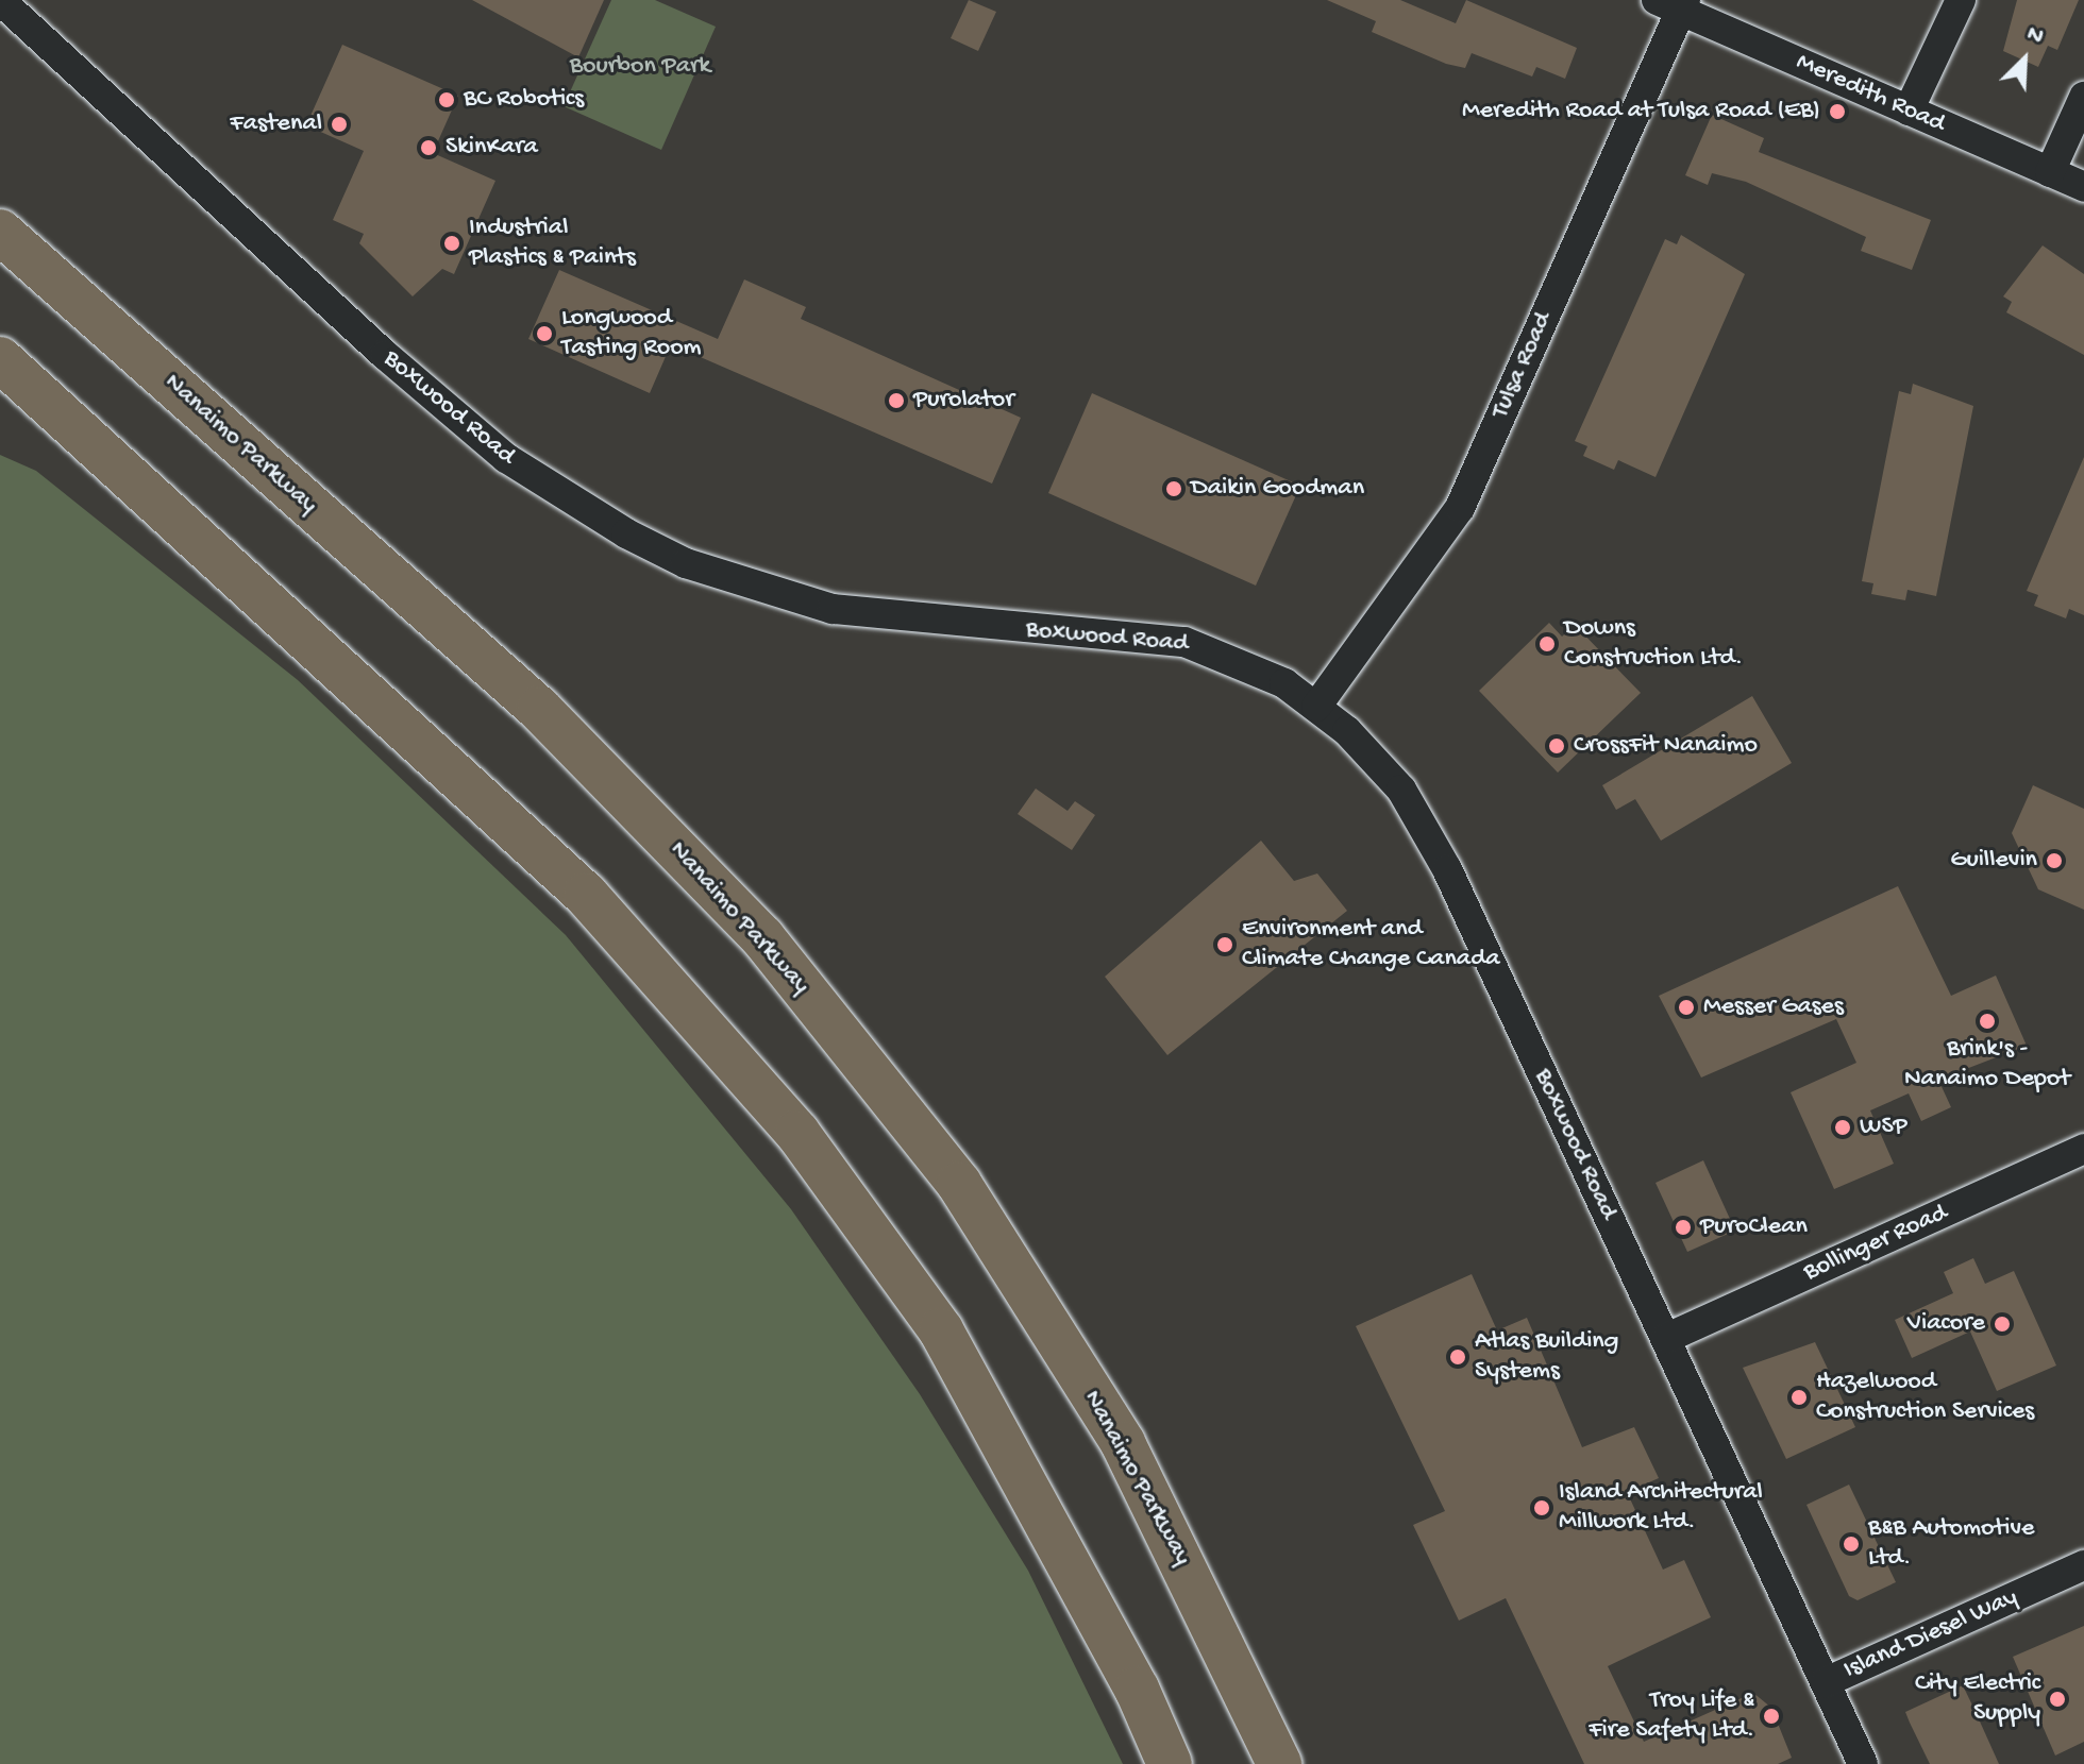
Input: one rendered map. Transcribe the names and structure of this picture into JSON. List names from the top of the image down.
{
  "streets": {
    "highway": ["Nanaimo Parkway"],
    "street": [
      "Meredith Road",
      "Tulsa Road",
      "Boxwood Road",
      "Bollinger Road",
      "Island Diesel Way"
    ]
  },
  "crossings": [
    ["Meredith Road", "Tulsa Road"],
    ["Tulsa Road", "Boxwood Road"],
    ["Boxwood Road", "Bollinger Road"],
    ["Boxwood Road", "Island Diesel Way"]
  ],
  "parks": ["Bourbon Park"],
  "places": [
    "BC Robotics",
    "Meredith Road at Tulsa Road (EB)",
    "Fastenal",
    "SkinKara",
    "Industrial Plastics & Paints",
    "Longwood Tasting Room",
    "Purolator",
    "Daikin Goodman",
    "Downs Construction Ltd.",
    "CrossFit Nanaimo",
    "Guillevin",
    "Environment and Climate Change Canada",
    "Messer Gases",
    "Brink's - Nanaimo Depot",
    "WSP",
    "PuroClean",
    "Viacore",
    "Atlas Building Systems",
    "Hazelwood Construction Services",
    "Island Architectural Millwork Ltd.",
    "B&B Automotive Ltd.",
    "City Electric Supply",
    "Troy Life & Fire Safety Ltd."
  ],
  "north": "top right"
}
